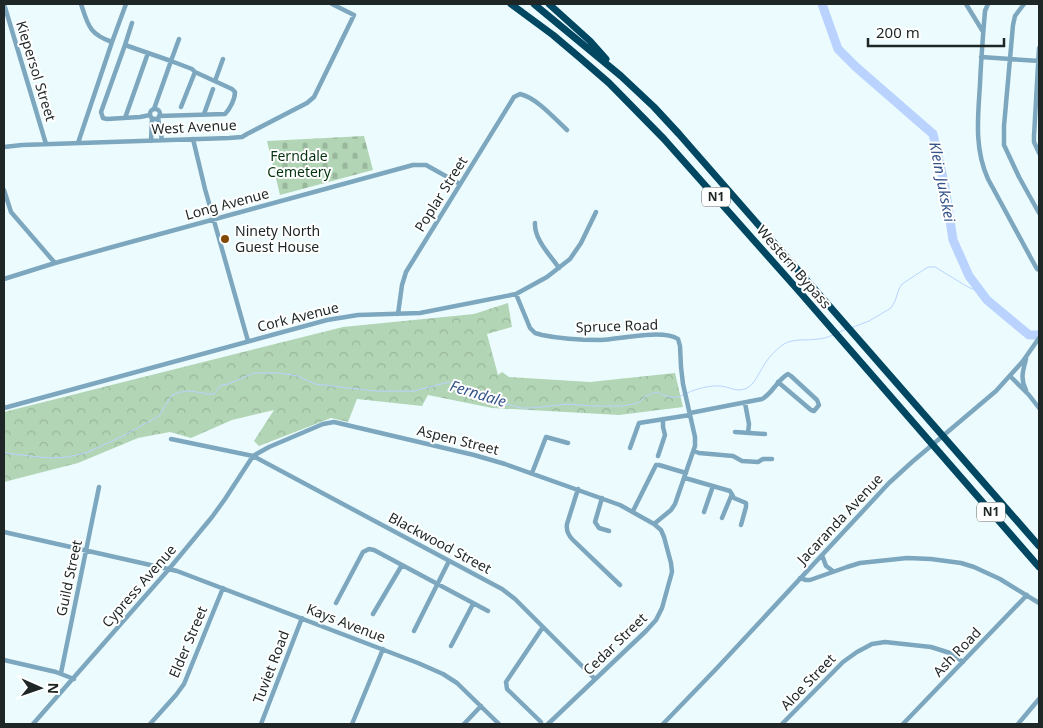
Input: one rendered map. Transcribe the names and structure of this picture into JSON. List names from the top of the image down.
{
  "streets": {
    "highway": ["N1", "Western Bypass"],
    "street": [
      "Kiepersol Street",
      "West Avenue",
      "Poplar Street",
      "Long Avenue",
      "Cork Avenue",
      "Spruce Road",
      "Aspen Street",
      "Jacaranda Avenue",
      "Blackwood Street",
      "Guild Street",
      "Cypress Avenue",
      "Kays Avenue",
      "Elder Street",
      "Cedar Street",
      "Ash Road",
      "Tuviet Road",
      "Aloe Street"
    ]
  },
  "crossings": [
    ["Kiepersol Street", "West Avenue"],
    ["Poplar Street", "Long Avenue"],
    ["Poplar Street", "Cork Avenue"],
    ["Cork Avenue", "Spruce Road"],
    ["Aspen Street", "Blackwood Street"],
    ["Aspen Street", "Cypress Avenue"],
    ["Aspen Street", "Cedar Street"],
    ["Blackwood Street", "Cypress Avenue"],
    ["Blackwood Street", "Cedar Street"],
    ["Guild Street", "Kays Avenue"],
    ["Cypress Avenue", "Kays Avenue"],
    ["Kays Avenue", "Elder Street"],
    ["Kays Avenue", "Tuviet Road"],
    ["Ash Road", "Aloe Street"]
  ],
  "water": ["Klein Jukskei", "Ferndale"],
  "parks": ["Ferndale Cemetery"],
  "places": ["Ninety North Guest House"],
  "scale_bar": "200 m",
  "north": "right"
}
